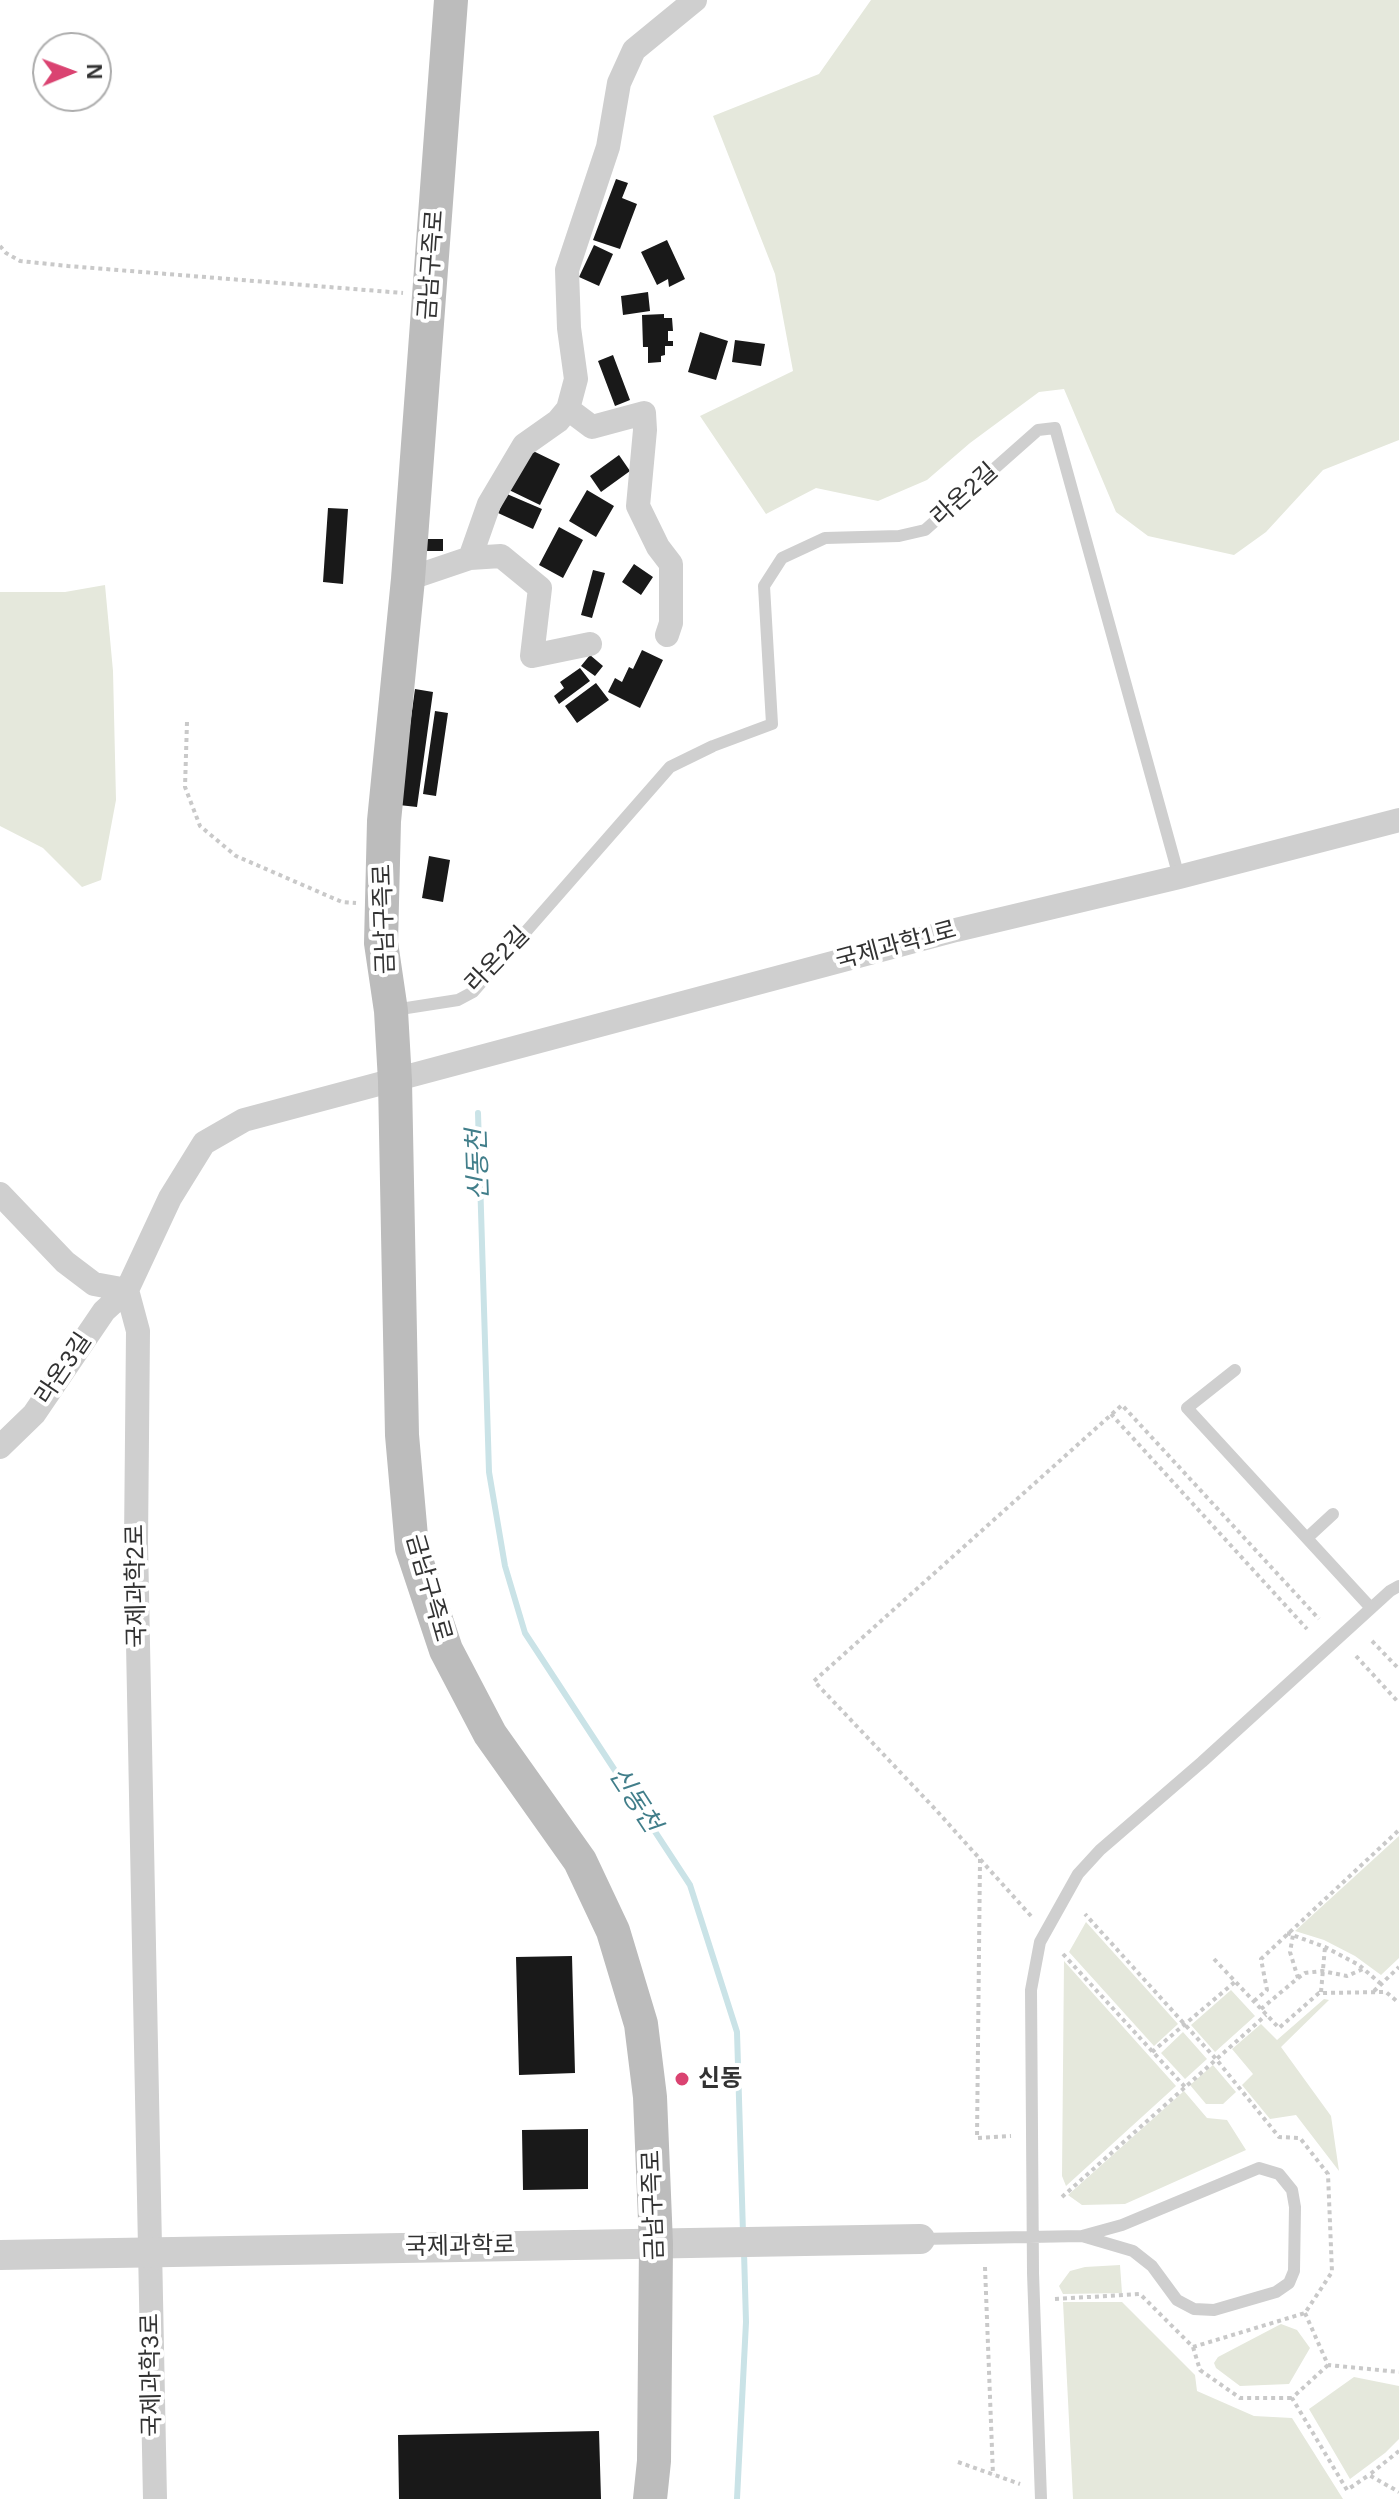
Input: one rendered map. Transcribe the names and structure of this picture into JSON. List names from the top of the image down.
{
  "streets": {
    "main road": ["금남구즉로"],
    "street": [
      "국제과학1로",
      "라온3길",
      "국제과학2로",
      "국제과학로",
      "국제과학3로"
    ],
    "lane": ["라온2길"]
  },
  "crossings": [
    ["금남구즉로", "라온2길"],
    ["금남구즉로", "국제과학1로"],
    ["금남구즉로", "국제과학로"],
    ["라온2길", "국제과학1로"],
    ["라온3길", "국제과학2로"],
    ["국제과학2로", "국제과학로"],
    ["국제과학2로", "국제과학3로"],
    ["국제과학로", "국제과학3로"]
  ],
  "water": ["신동천"],
  "places": ["신동"],
  "north": "right"
}
